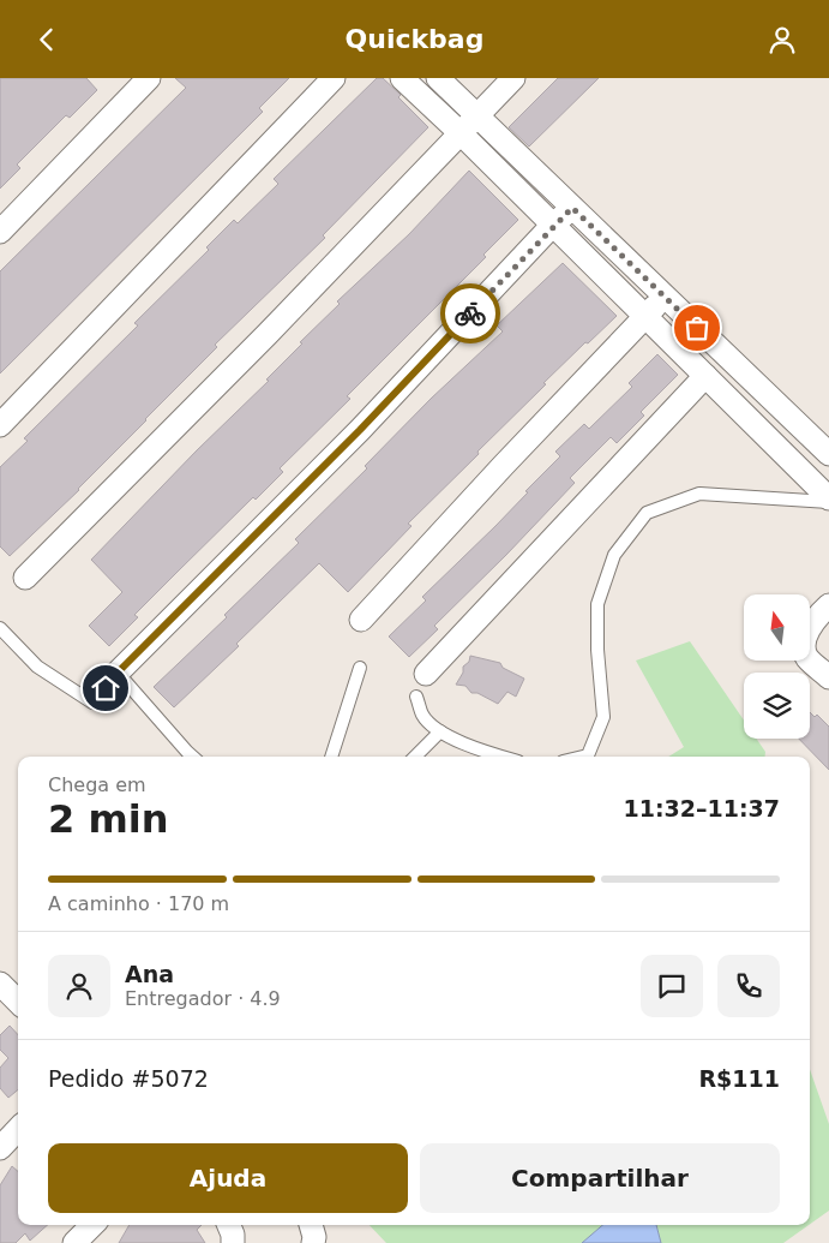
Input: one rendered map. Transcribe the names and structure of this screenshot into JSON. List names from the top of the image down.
{
  "north": "top",
  "page": {
    "header": "Quickbag",
    "heading": ["2 min", "Chega em", "11:32–11:37"],
    "panel": [
      "Ana",
      "Entregador · 4.9",
      "Pedido #5072",
      "R$111"
    ],
    "bar": "A caminho · 170 m",
    "buttons": ["Ajuda", "Compartilhar"]
  }
}
